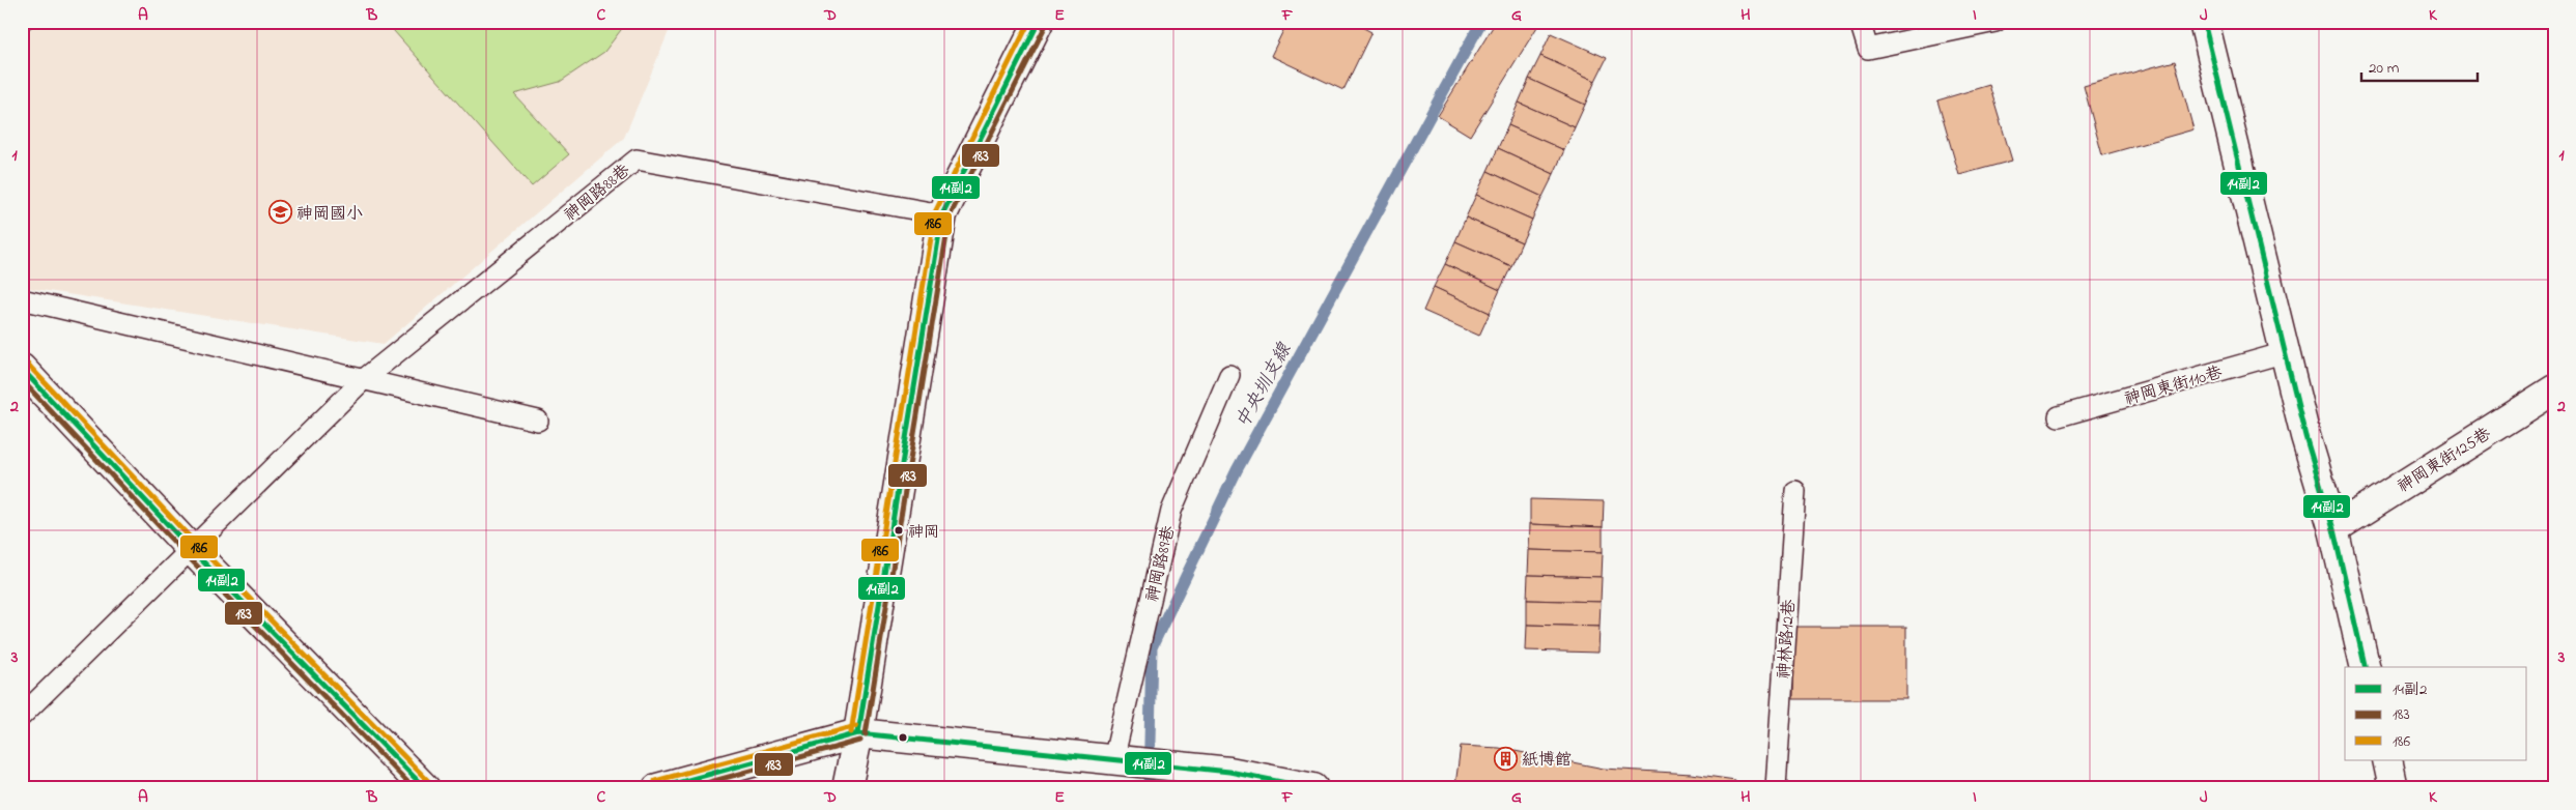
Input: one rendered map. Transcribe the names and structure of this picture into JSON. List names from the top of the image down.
{
  "streets": {
    "street": ["神岡東街125巷"],
    "lane": [
      "神岡路88巷",
      "神岡東街110巷",
      "神岡路89巷",
      "神林路12巷"
    ]
  },
  "water": ["中央圳支線"],
  "places": {
    "school or university": ["神岡國小"],
    "other": ["神岡"],
    "building": ["紙博館"]
  },
  "lines": ["transit line 14副2", "transit line 186", "transit line 183"],
  "legend": ["14副2", "183", "186"],
  "scale_bar": "20 m",
  "grid": {
    "columns": [
      "A",
      "B",
      "C",
      "D",
      "E",
      "F",
      "G",
      "H",
      "I",
      "J",
      "K"
    ],
    "rows": ["1", "2", "3"]
  }
}
